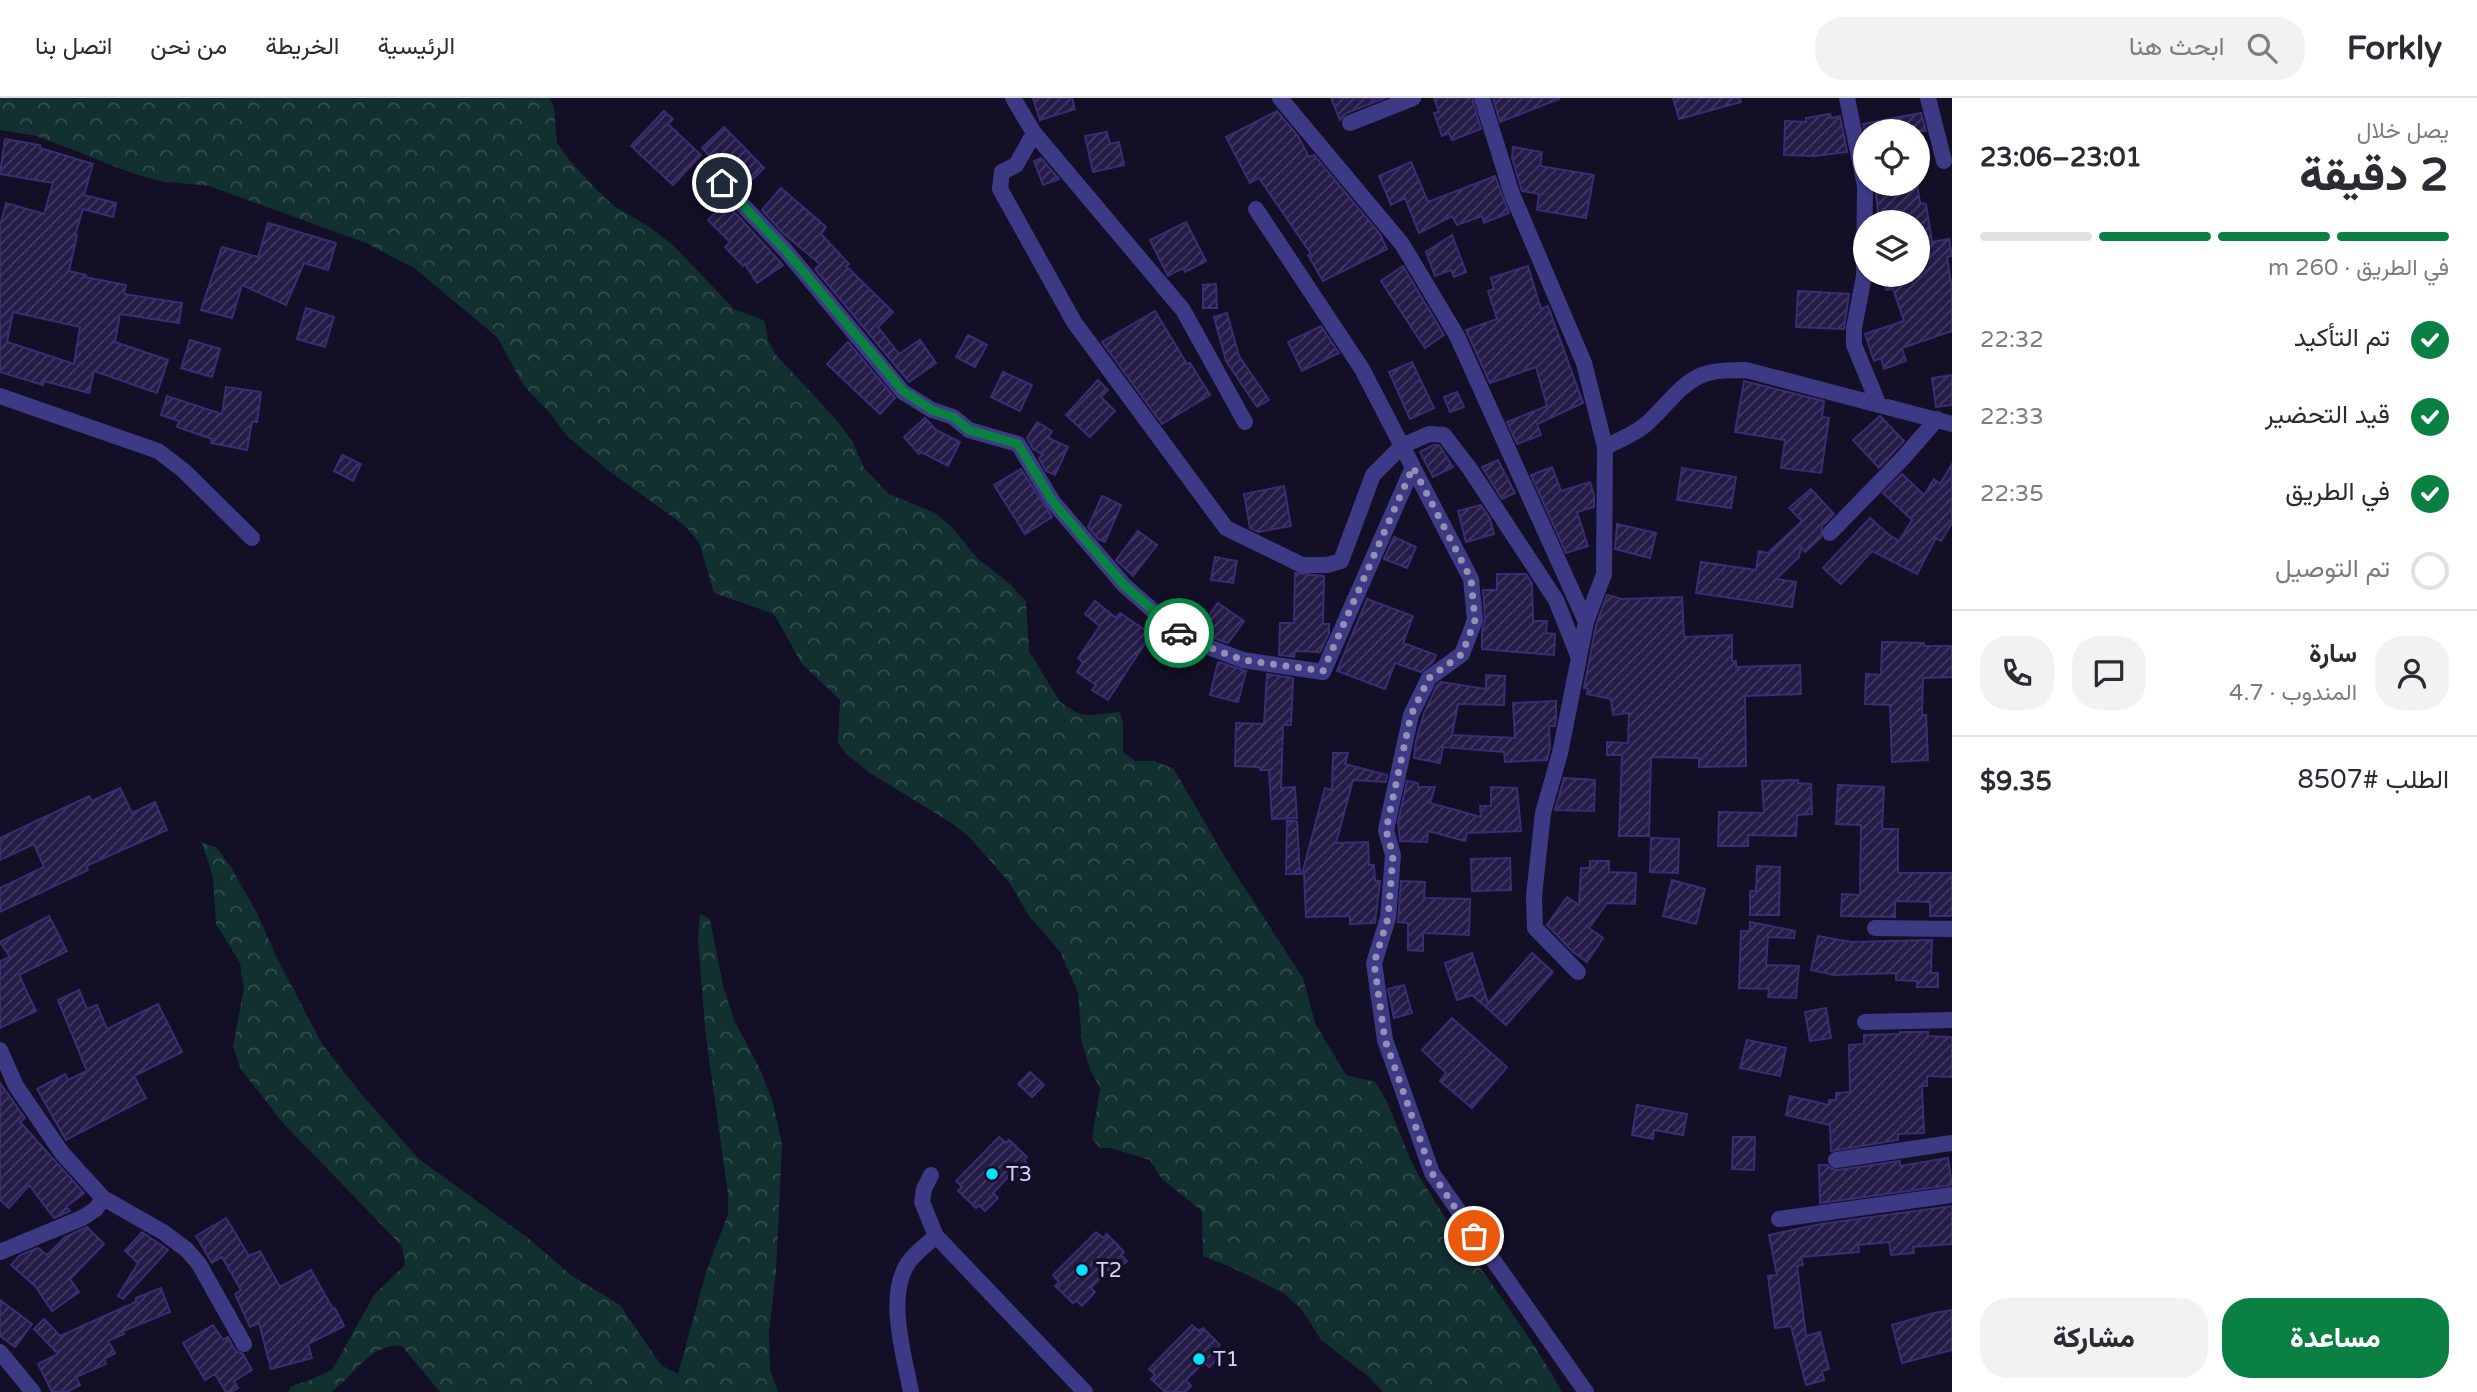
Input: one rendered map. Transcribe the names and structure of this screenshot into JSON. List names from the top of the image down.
{
  "places": ["T3", "T2", "T1"],
  "page": {
    "header": "Forkly",
    "search": "ابحث هنا",
    "nav": [
      "الرئيسية",
      "الخريطة",
      "من نحن",
      "اتصل بنا"
    ],
    "heading": ["2 دقيقة", "يصل خلال", "23:01–23:06"],
    "panel": [
      "سارة",
      "المندوب · 4.7",
      "الطلب #8507",
      "$9.35"
    ],
    "bar": "في الطريق · 260 m",
    "list": [
      ["تم التأكيد", "22:32"],
      ["قيد التحضير", "22:33"],
      ["في الطريق", "22:35"],
      "تم التوصيل"
    ],
    "buttons": ["مساعدة", "مشاركة"]
  }
}
